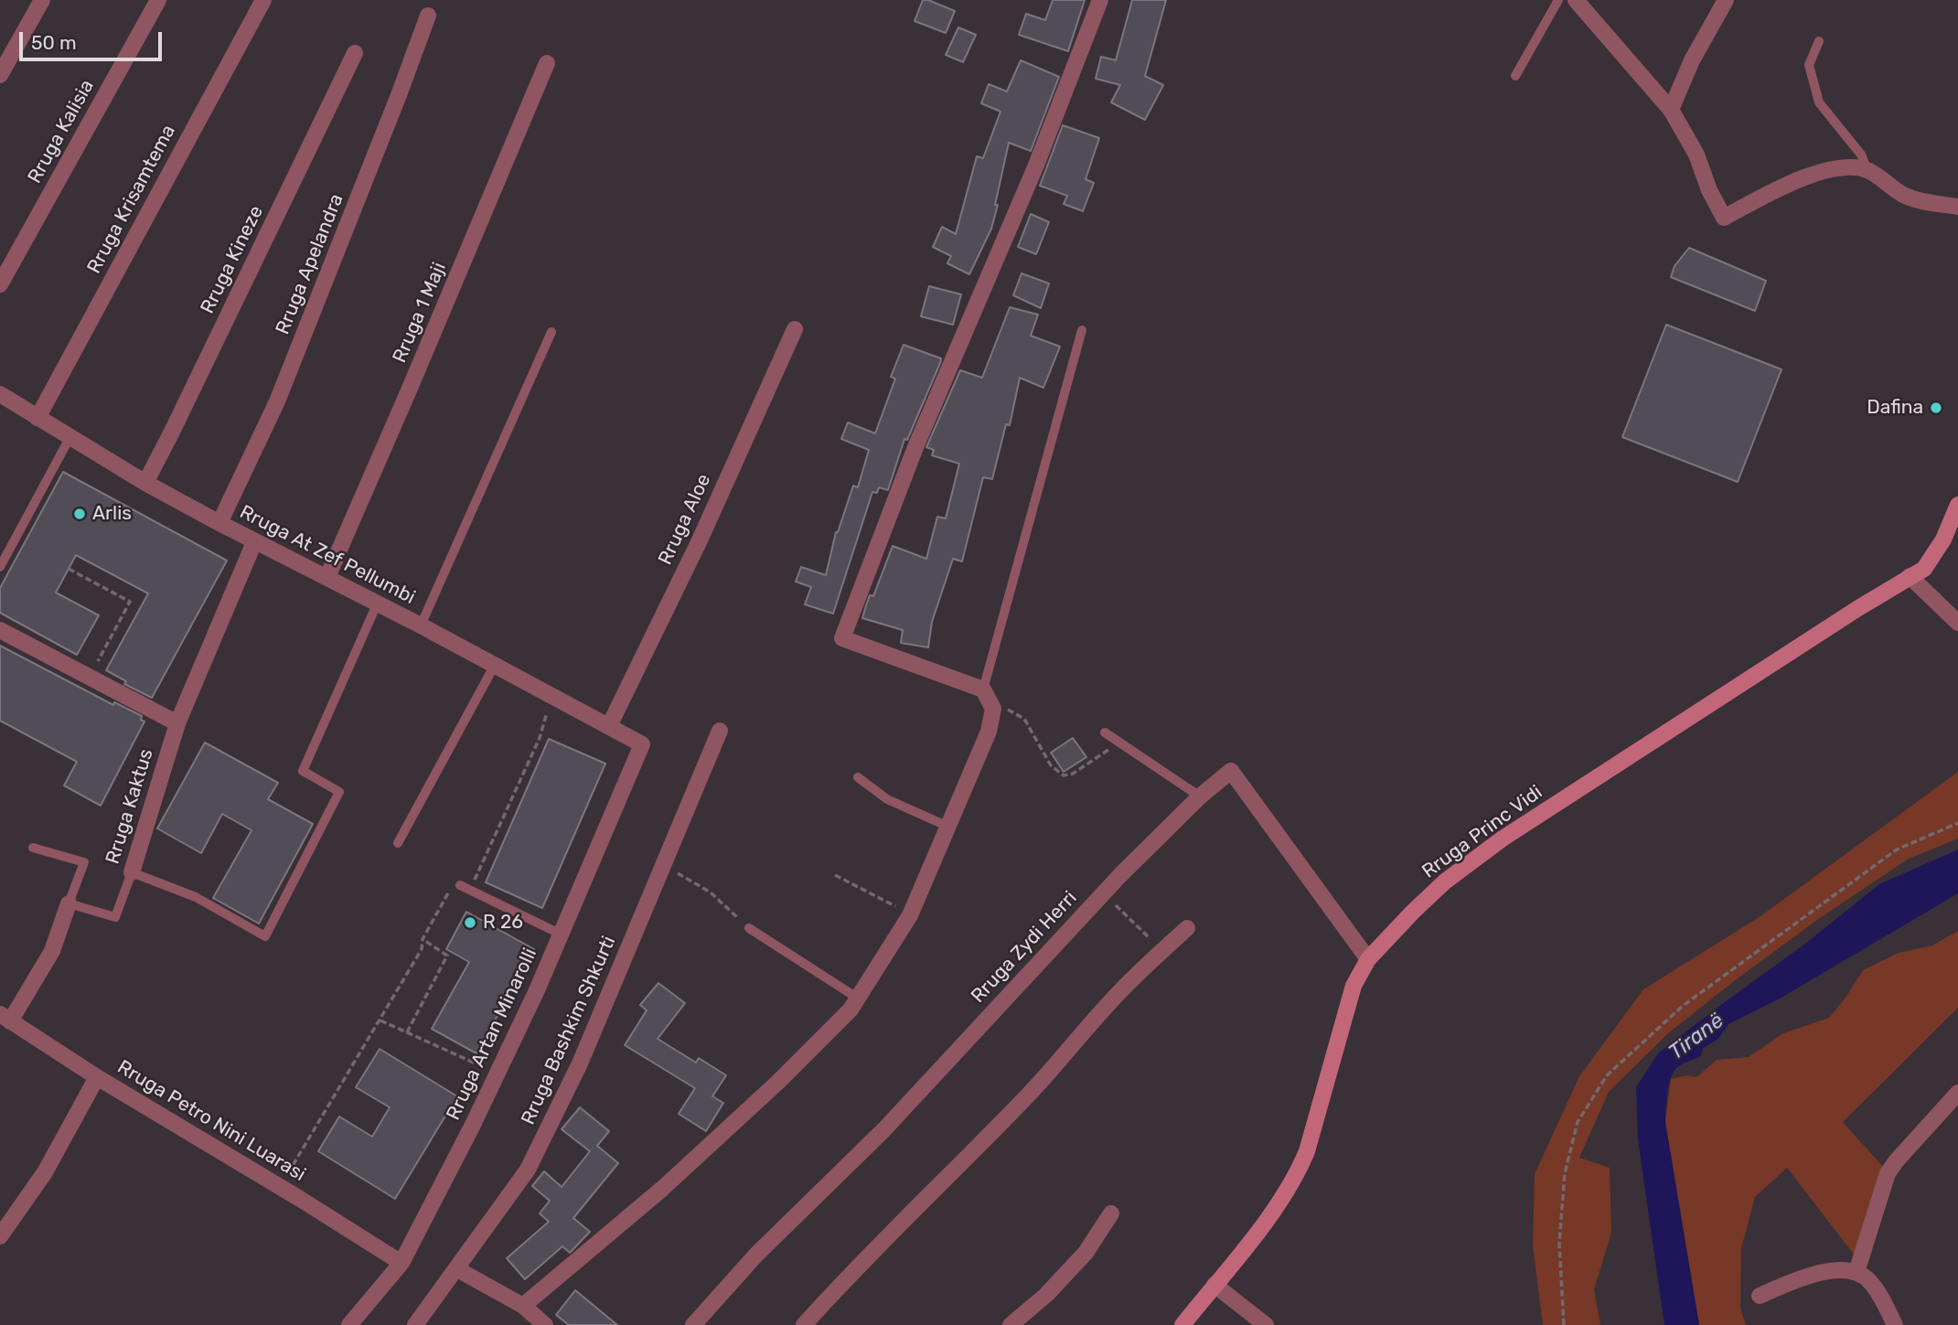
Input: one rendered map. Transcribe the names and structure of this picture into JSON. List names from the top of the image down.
{
  "streets": {
    "street": [
      "Rruga Kalisia",
      "Rruga Krisamtema",
      "Rruga Kineze",
      "Rruga Apelandra",
      "Rruga 1 Maji",
      "Rruga Aloe",
      "Rruga At Zef Pellumbi",
      "Rruga Kaktus",
      "Rruga Princ Vidi",
      "Rruga Zydi Herri",
      "Rruga Bashkim Shkurti",
      "Rruga Artan Minarolli",
      "Rruga Petro Nini Luarasi"
    ]
  },
  "crossings": [
    ["Rruga Krisamtema", "Rruga At Zef Pellumbi"],
    ["Rruga Kineze", "Rruga At Zef Pellumbi"],
    ["Rruga Apelandra", "Rruga At Zef Pellumbi"],
    ["Rruga 1 Maji", "Rruga At Zef Pellumbi"],
    ["Rruga Aloe", "Rruga At Zef Pellumbi"],
    ["Rruga At Zef Pellumbi", "Rruga Kaktus"],
    ["Rruga At Zef Pellumbi", "Rruga Artan Minarolli"],
    ["Rruga Princ Vidi", "Rruga Zydi Herri"],
    ["Rruga Artan Minarolli", "Rruga Petro Nini Luarasi"]
  ],
  "water": ["Tiranë"],
  "places": ["Dafina", "Arlis", "R 26"],
  "scale_bar": "50 m"
}
